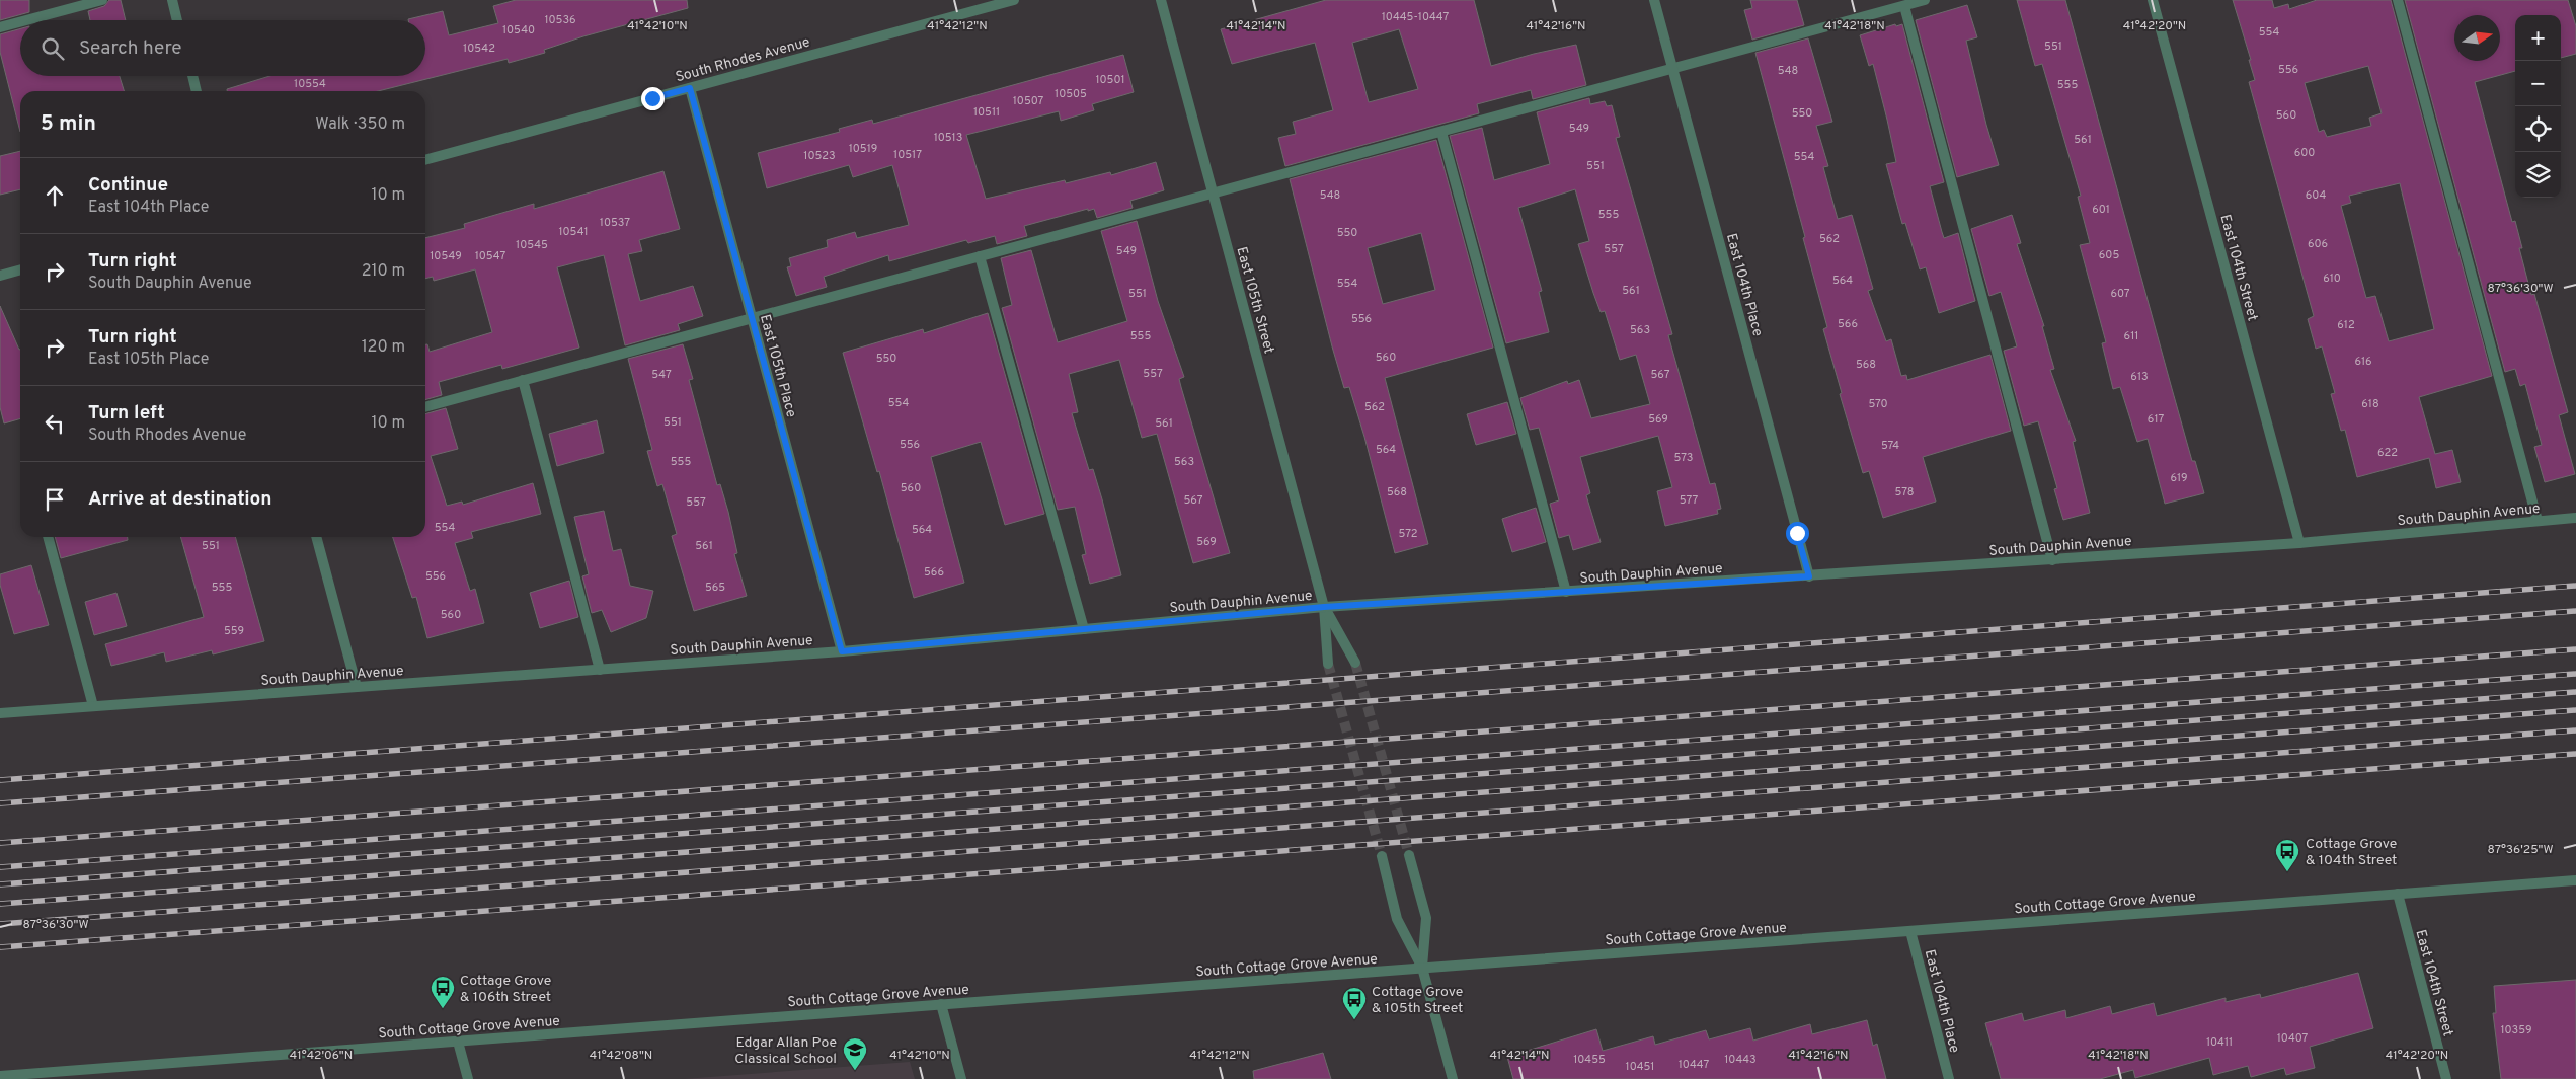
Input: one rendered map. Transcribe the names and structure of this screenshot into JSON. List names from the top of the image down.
{
  "streets": {
    "street": [
      "South Rhodes Avenue",
      "East 104th Street",
      "East 104th Place",
      "East 105th Street",
      "East 105th Place",
      "South Dauphin Avenue",
      "South Cottage Grove Avenue"
    ]
  },
  "crossings": [
    ["South Rhodes Avenue", "East 105th Place"],
    ["East 104th Street", "South Dauphin Avenue"],
    ["East 104th Street", "South Cottage Grove Avenue"],
    ["East 104th Place", "South Dauphin Avenue"],
    ["East 104th Place", "South Cottage Grove Avenue"],
    ["East 105th Street", "South Dauphin Avenue"],
    ["East 105th Place", "South Dauphin Avenue"]
  ],
  "places": {
    "bus stop": ["Cottage Grove & 104th Street", "Cottage Grove & 106th Street", "Cottage Grove & 105th Street"],
    "school or university": ["Edgar Allan Poe Classical School"]
  },
  "house_numbers": [
    "10445-10447",
    "10536",
    "10540",
    "554",
    "551",
    "10542",
    "556",
    "548",
    "10501",
    "10554",
    "555",
    "10505",
    "10507",
    "10511",
    "550",
    "560",
    "549",
    "10513",
    "561",
    "10519",
    "600",
    "10517",
    "10523",
    "554",
    "551",
    "548",
    "604",
    "601",
    "555",
    "10537",
    "10541",
    "550",
    "562",
    "606",
    "10545",
    "557",
    "549",
    "605",
    "10549",
    "10547",
    "610",
    "564",
    "554",
    "561",
    "551",
    "607",
    "556",
    "566",
    "612",
    "563",
    "555",
    "611",
    "560",
    "550",
    "616",
    "568",
    "557",
    "547",
    "567",
    "613",
    "554",
    "570",
    "618",
    "562",
    "569",
    "617",
    "551",
    "561",
    "556",
    "574",
    "564",
    "622",
    "573",
    "555",
    "563",
    "619",
    "560",
    "568",
    "578",
    "567",
    "577",
    "557",
    "554",
    "564",
    "572",
    "569",
    "551",
    "561",
    "566",
    "556",
    "555",
    "565",
    "560",
    "559",
    "10359",
    "10407",
    "10411",
    "10455",
    "10443",
    "10447",
    "10451"
  ],
  "north": "right",
  "page": {
    "map_buttons": ["+", "−"],
    "search": "Search here",
    "heading": ["5 min", "Walk · 350 m"],
    "list": [
      ["Continue", "East 104th Place", "10 m"],
      ["Turn right", "South Dauphin Avenue", "210 m"],
      ["Turn right", "East 105th Place", "120 m"],
      ["Turn left", "South Rhodes Avenue", "10 m"],
      "Arrive at destination"
    ]
  },
  "coordinates": [
    "41°42'10\"N",
    "41°42'12\"N",
    "41°42'14\"N",
    "41°42'16\"N",
    "41°42'18\"N",
    "41°42'20\"N",
    "87°36'30\"W",
    "87°36'25\"W",
    "41°42'06\"N",
    "41°42'08\"N"
  ]
}
